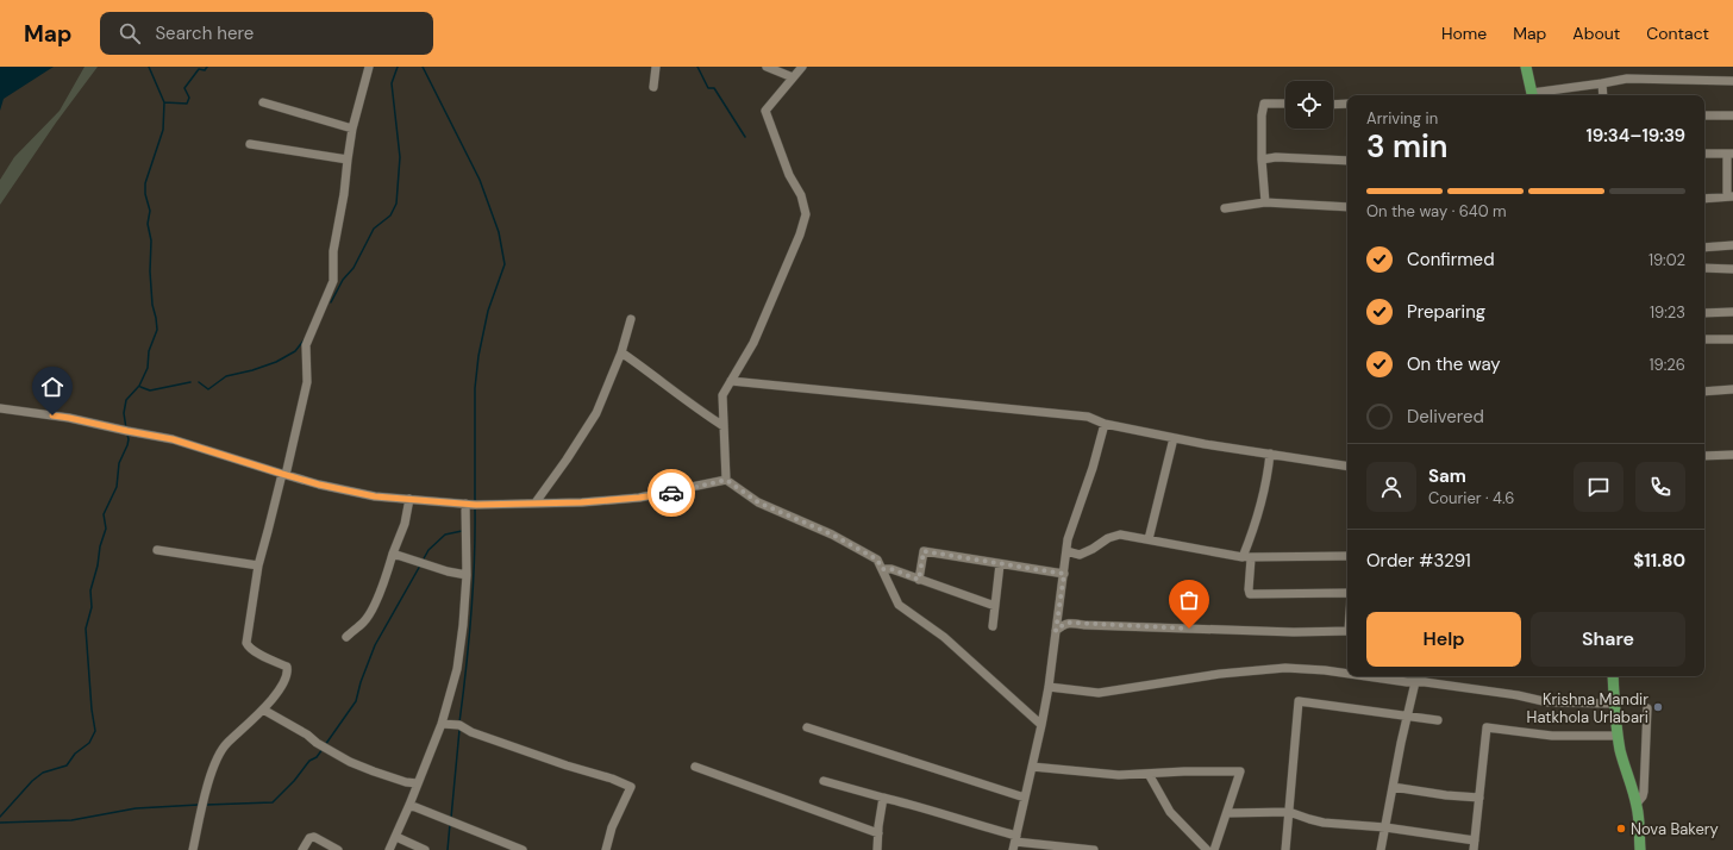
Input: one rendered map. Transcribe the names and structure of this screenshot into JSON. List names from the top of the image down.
{
  "places": ["Krishna Mandir Hatkhola Urlabari", "Nova Bakery"],
  "page": {
    "header": "Map",
    "search": "Search here",
    "nav": [
      "Home",
      "Map",
      "About",
      "Contact"
    ],
    "heading": ["3 min", "Arriving in", "19:34–19:39"],
    "panel": [
      "Sam",
      "Courier · 4.6",
      "Order #3291",
      "$11.80"
    ],
    "bar": "On the way · 640 m",
    "list": [
      ["Confirmed", "19:02"],
      ["Preparing", "19:23"],
      ["On the way", "19:26"],
      "Delivered"
    ],
    "buttons": ["Help", "Share"]
  }
}
